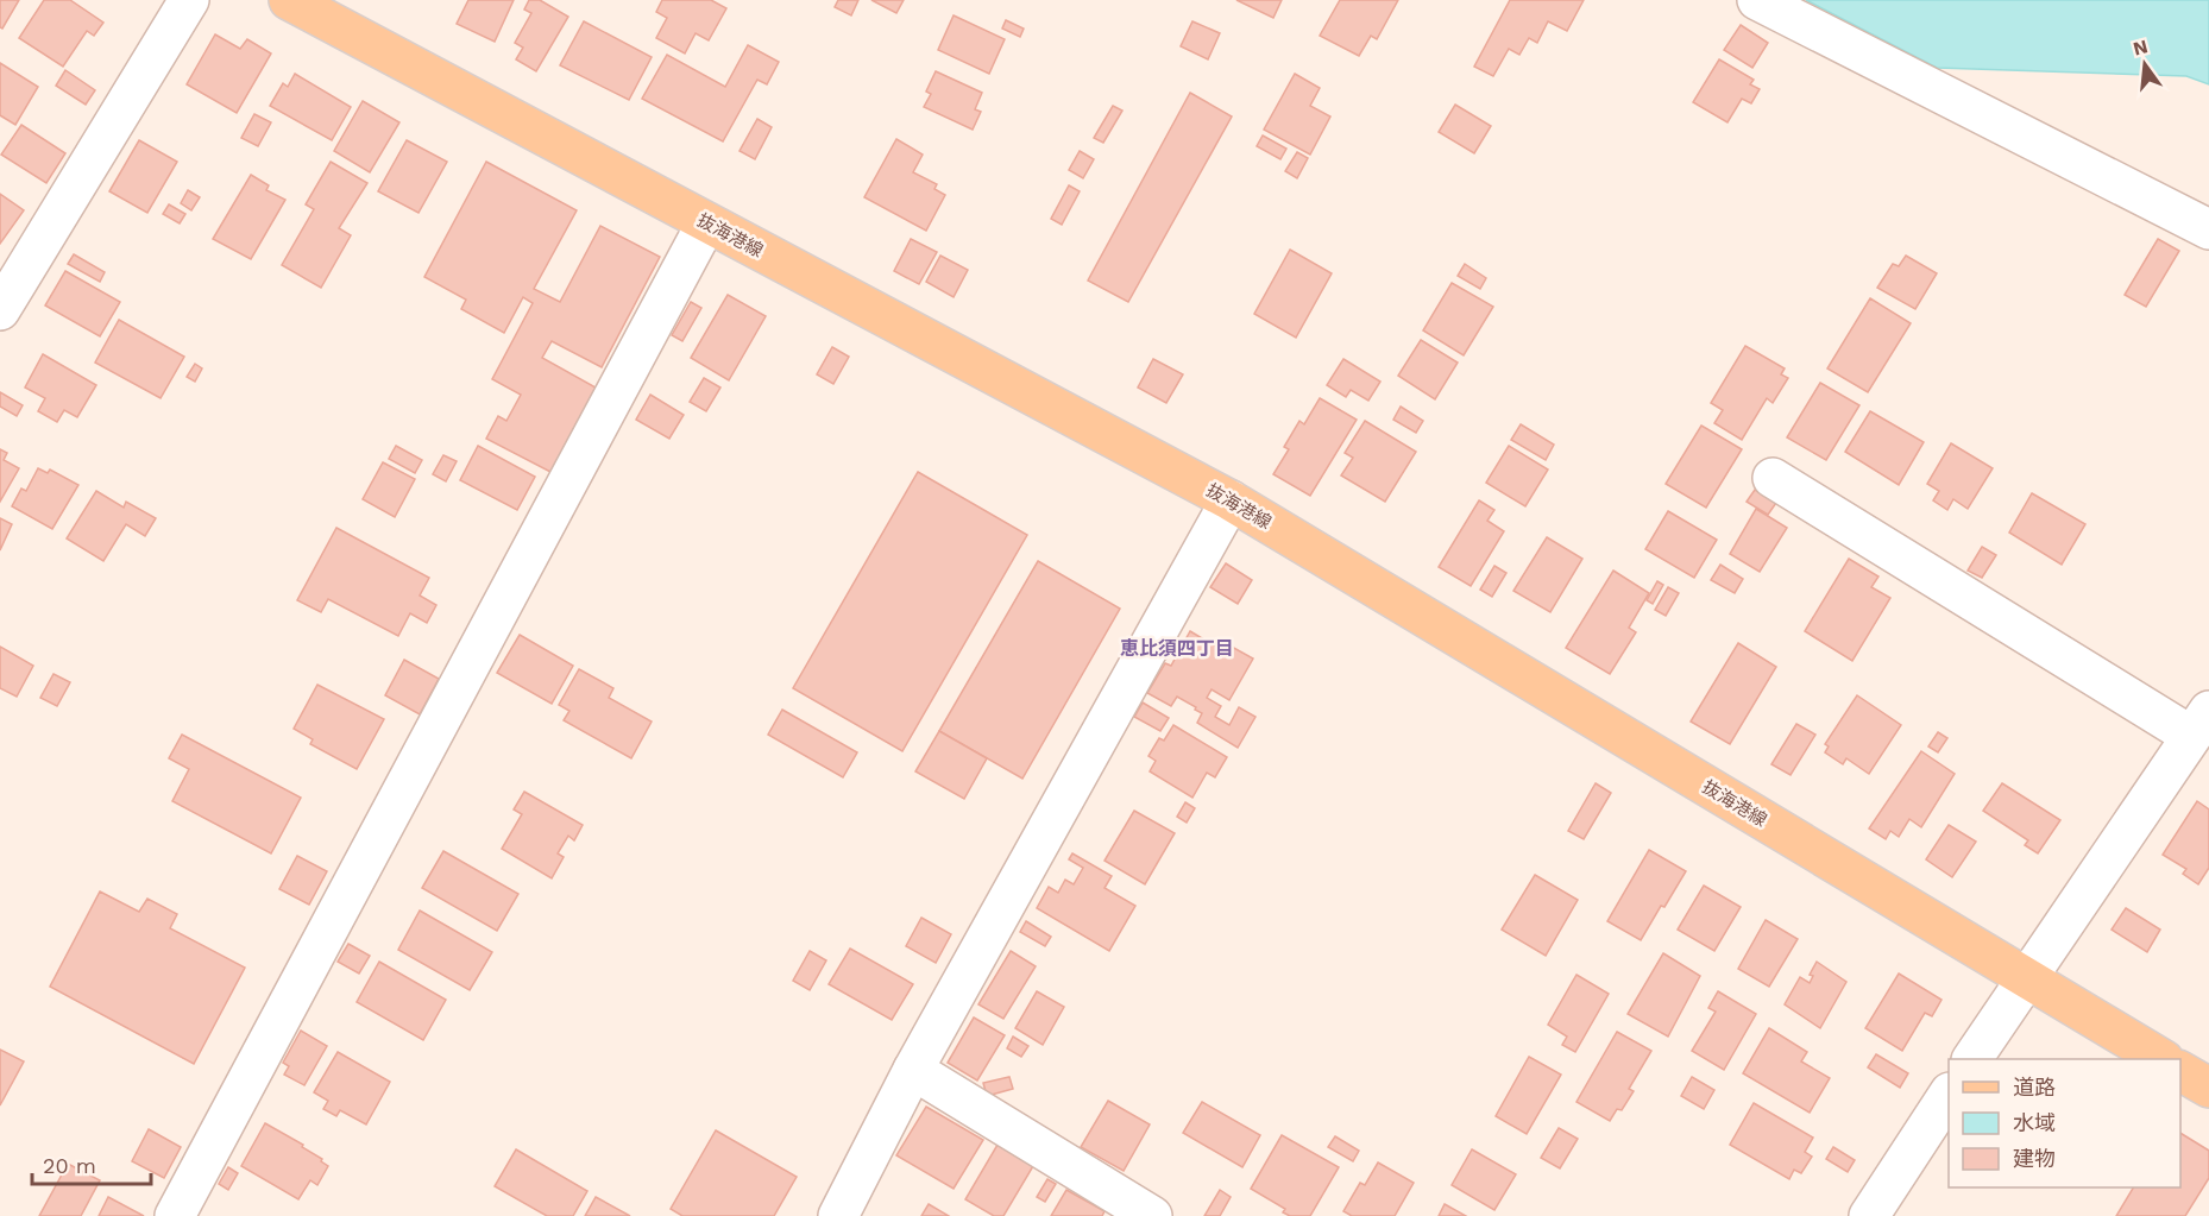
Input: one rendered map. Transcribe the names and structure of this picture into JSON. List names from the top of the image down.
{
  "streets": {
    "main road": ["抜海港線"]
  },
  "districts": ["恵比須四丁目"],
  "legend": ["道路", "水域", "建物"],
  "scale_bar": "20 m",
  "north": "top"
}
